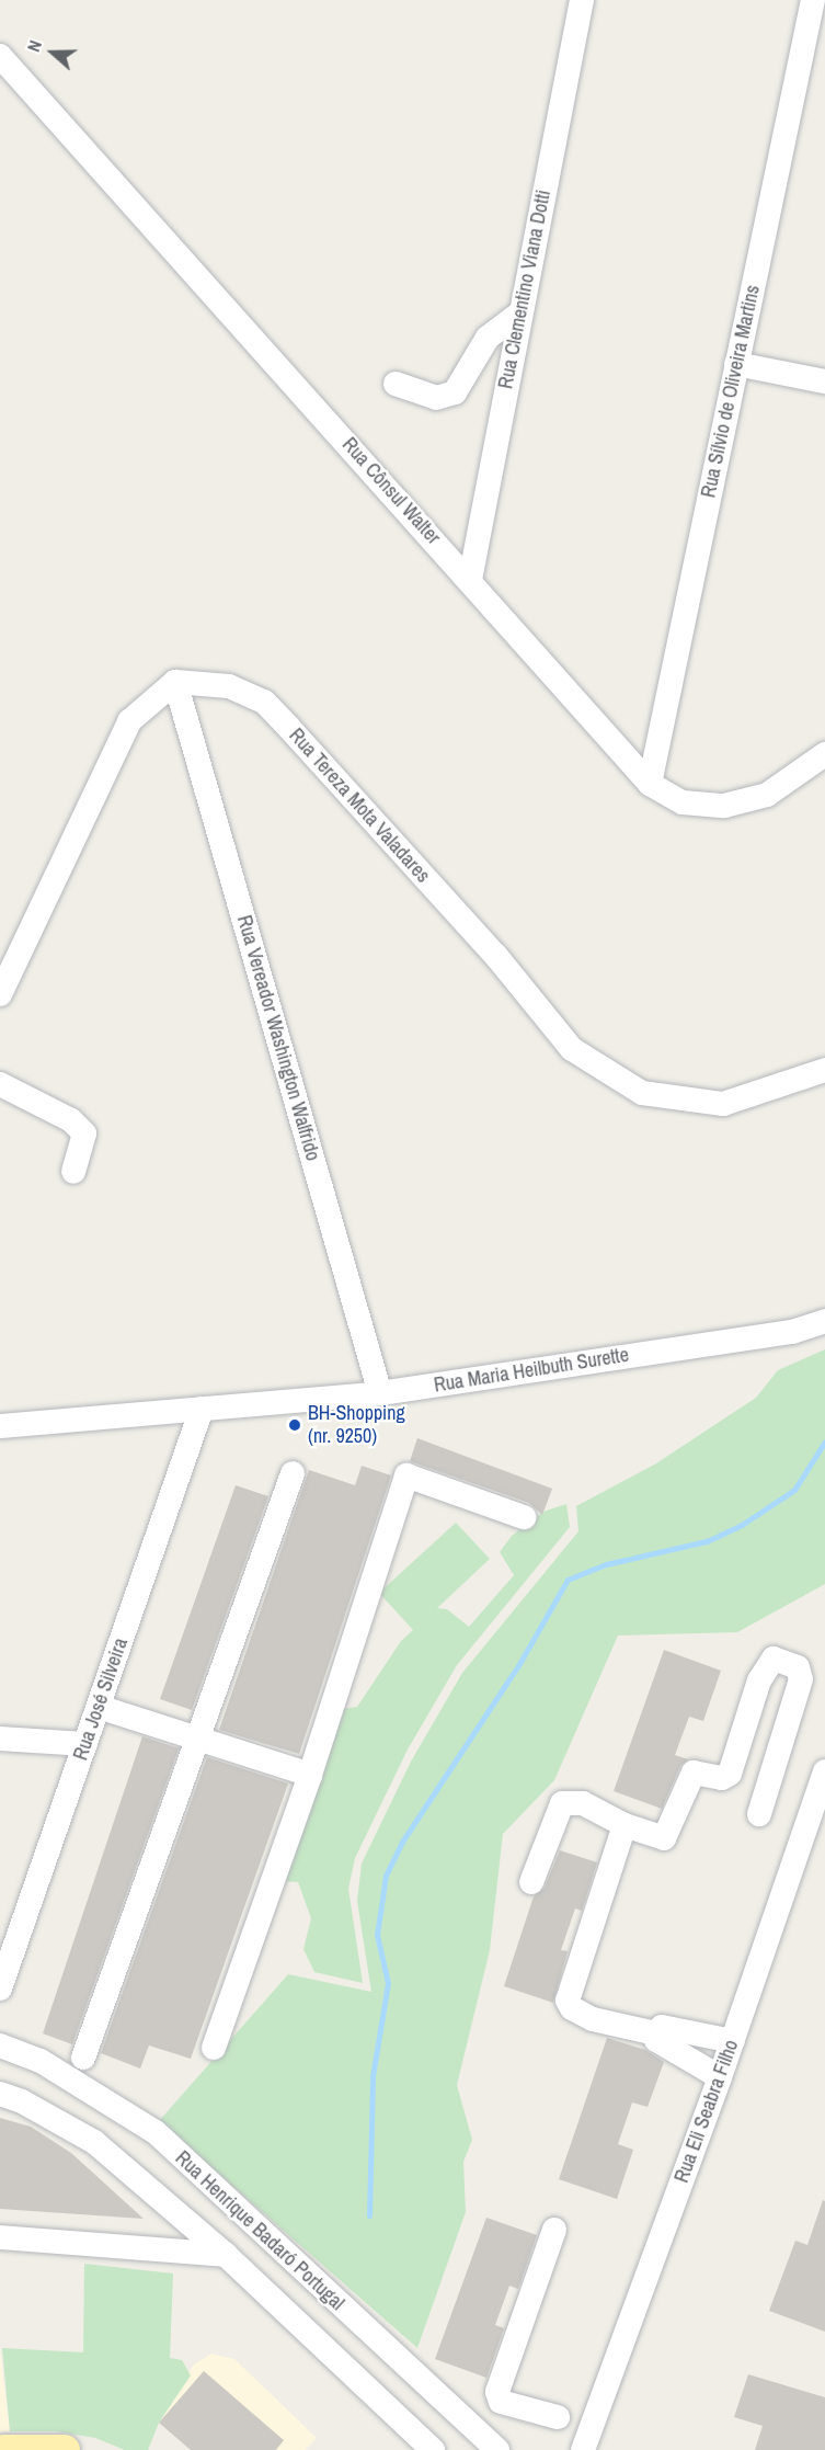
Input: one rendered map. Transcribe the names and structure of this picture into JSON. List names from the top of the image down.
{
  "streets": {
    "street": [
      "Rua Clementino Viana Dotti",
      "Rua Sílvio de Oliveira Martins",
      "Rua Cônsul Walter",
      "Rua Tereza Mota Valadares",
      "Rua Vereador Washington Walfrido",
      "Rua Maria Heilbuth Surette",
      "Rua José Silveira",
      "Rua Eli Seabra Filho",
      "Rua Henrique Badaró Portugal"
    ]
  },
  "crossings": [
    ["Rua Clementino Viana Dotti", "Rua Cônsul Walter"],
    ["Rua Sílvio de Oliveira Martins", "Rua Cônsul Walter"],
    ["Rua Tereza Mota Valadares", "Rua Vereador Washington Walfrido"],
    ["Rua Vereador Washington Walfrido", "Rua Maria Heilbuth Surette"],
    ["Rua Maria Heilbuth Surette", "Rua José Silveira"]
  ],
  "places": ["BH-Shopping (nr. 9250)"],
  "north": "left"
}
